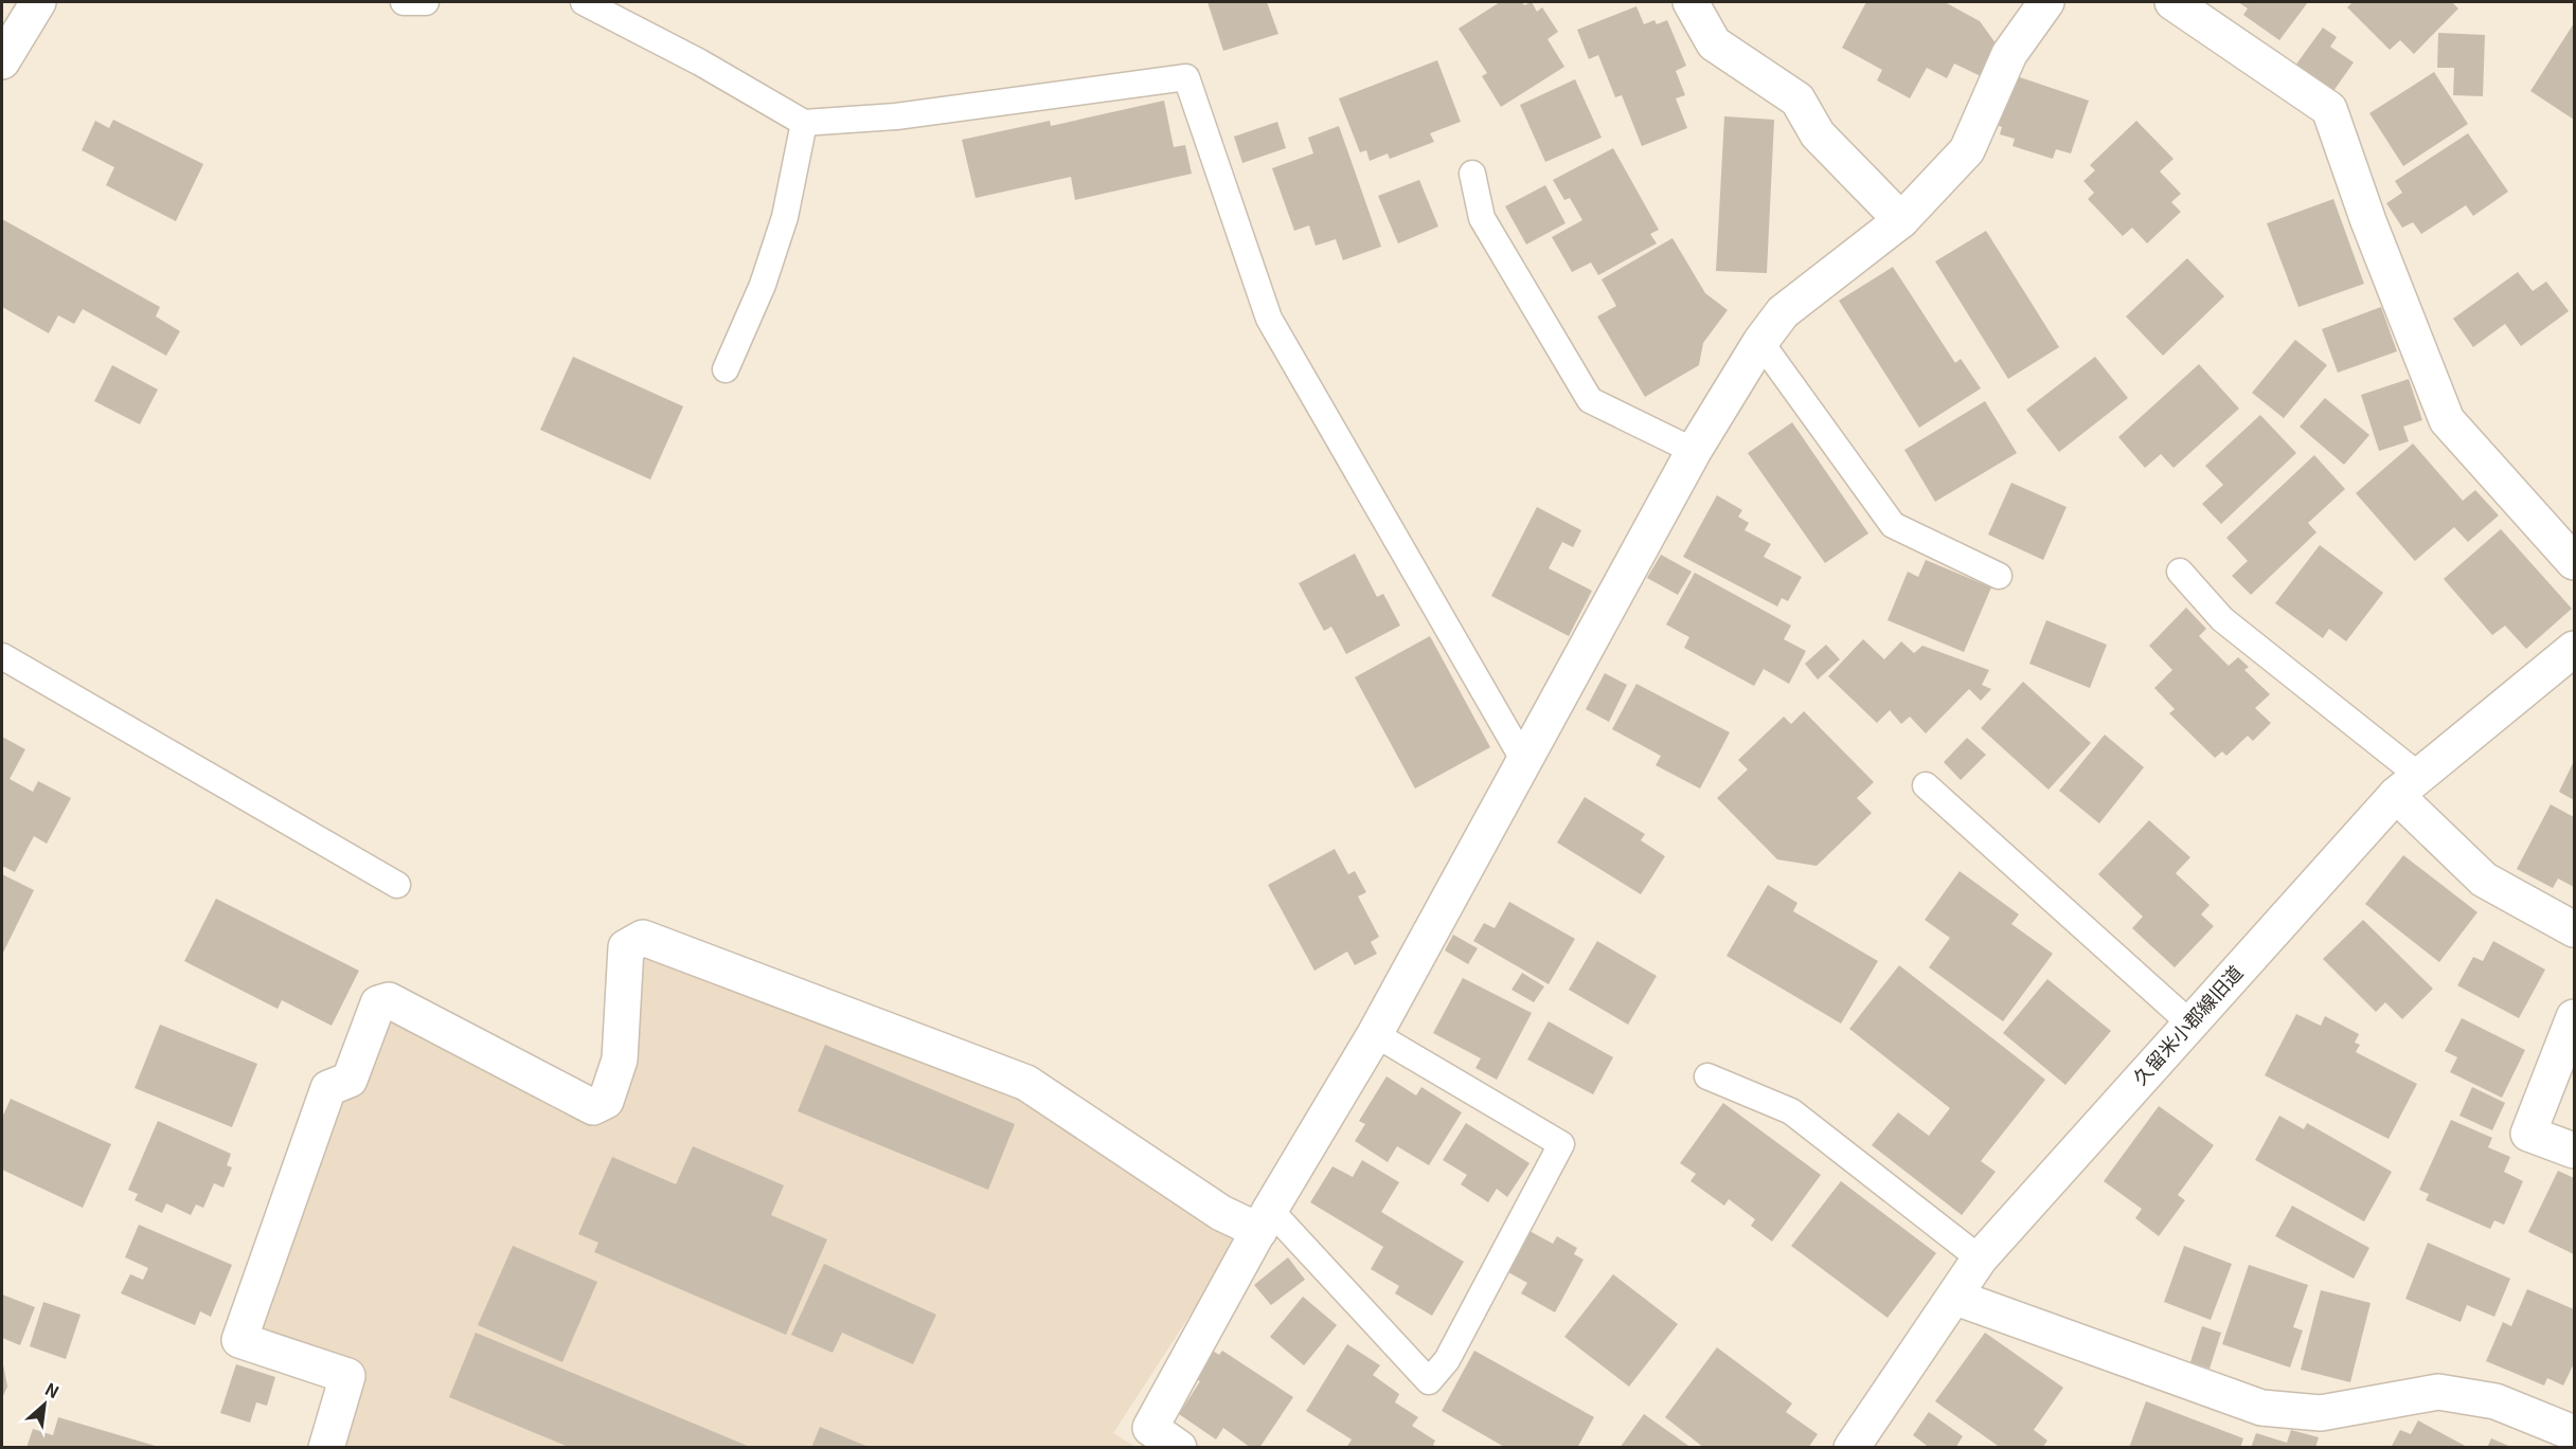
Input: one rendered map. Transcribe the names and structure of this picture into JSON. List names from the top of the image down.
{
  "streets": {
    "street": ["久留米小郡線旧道"]
  },
  "north": "top right"
}
